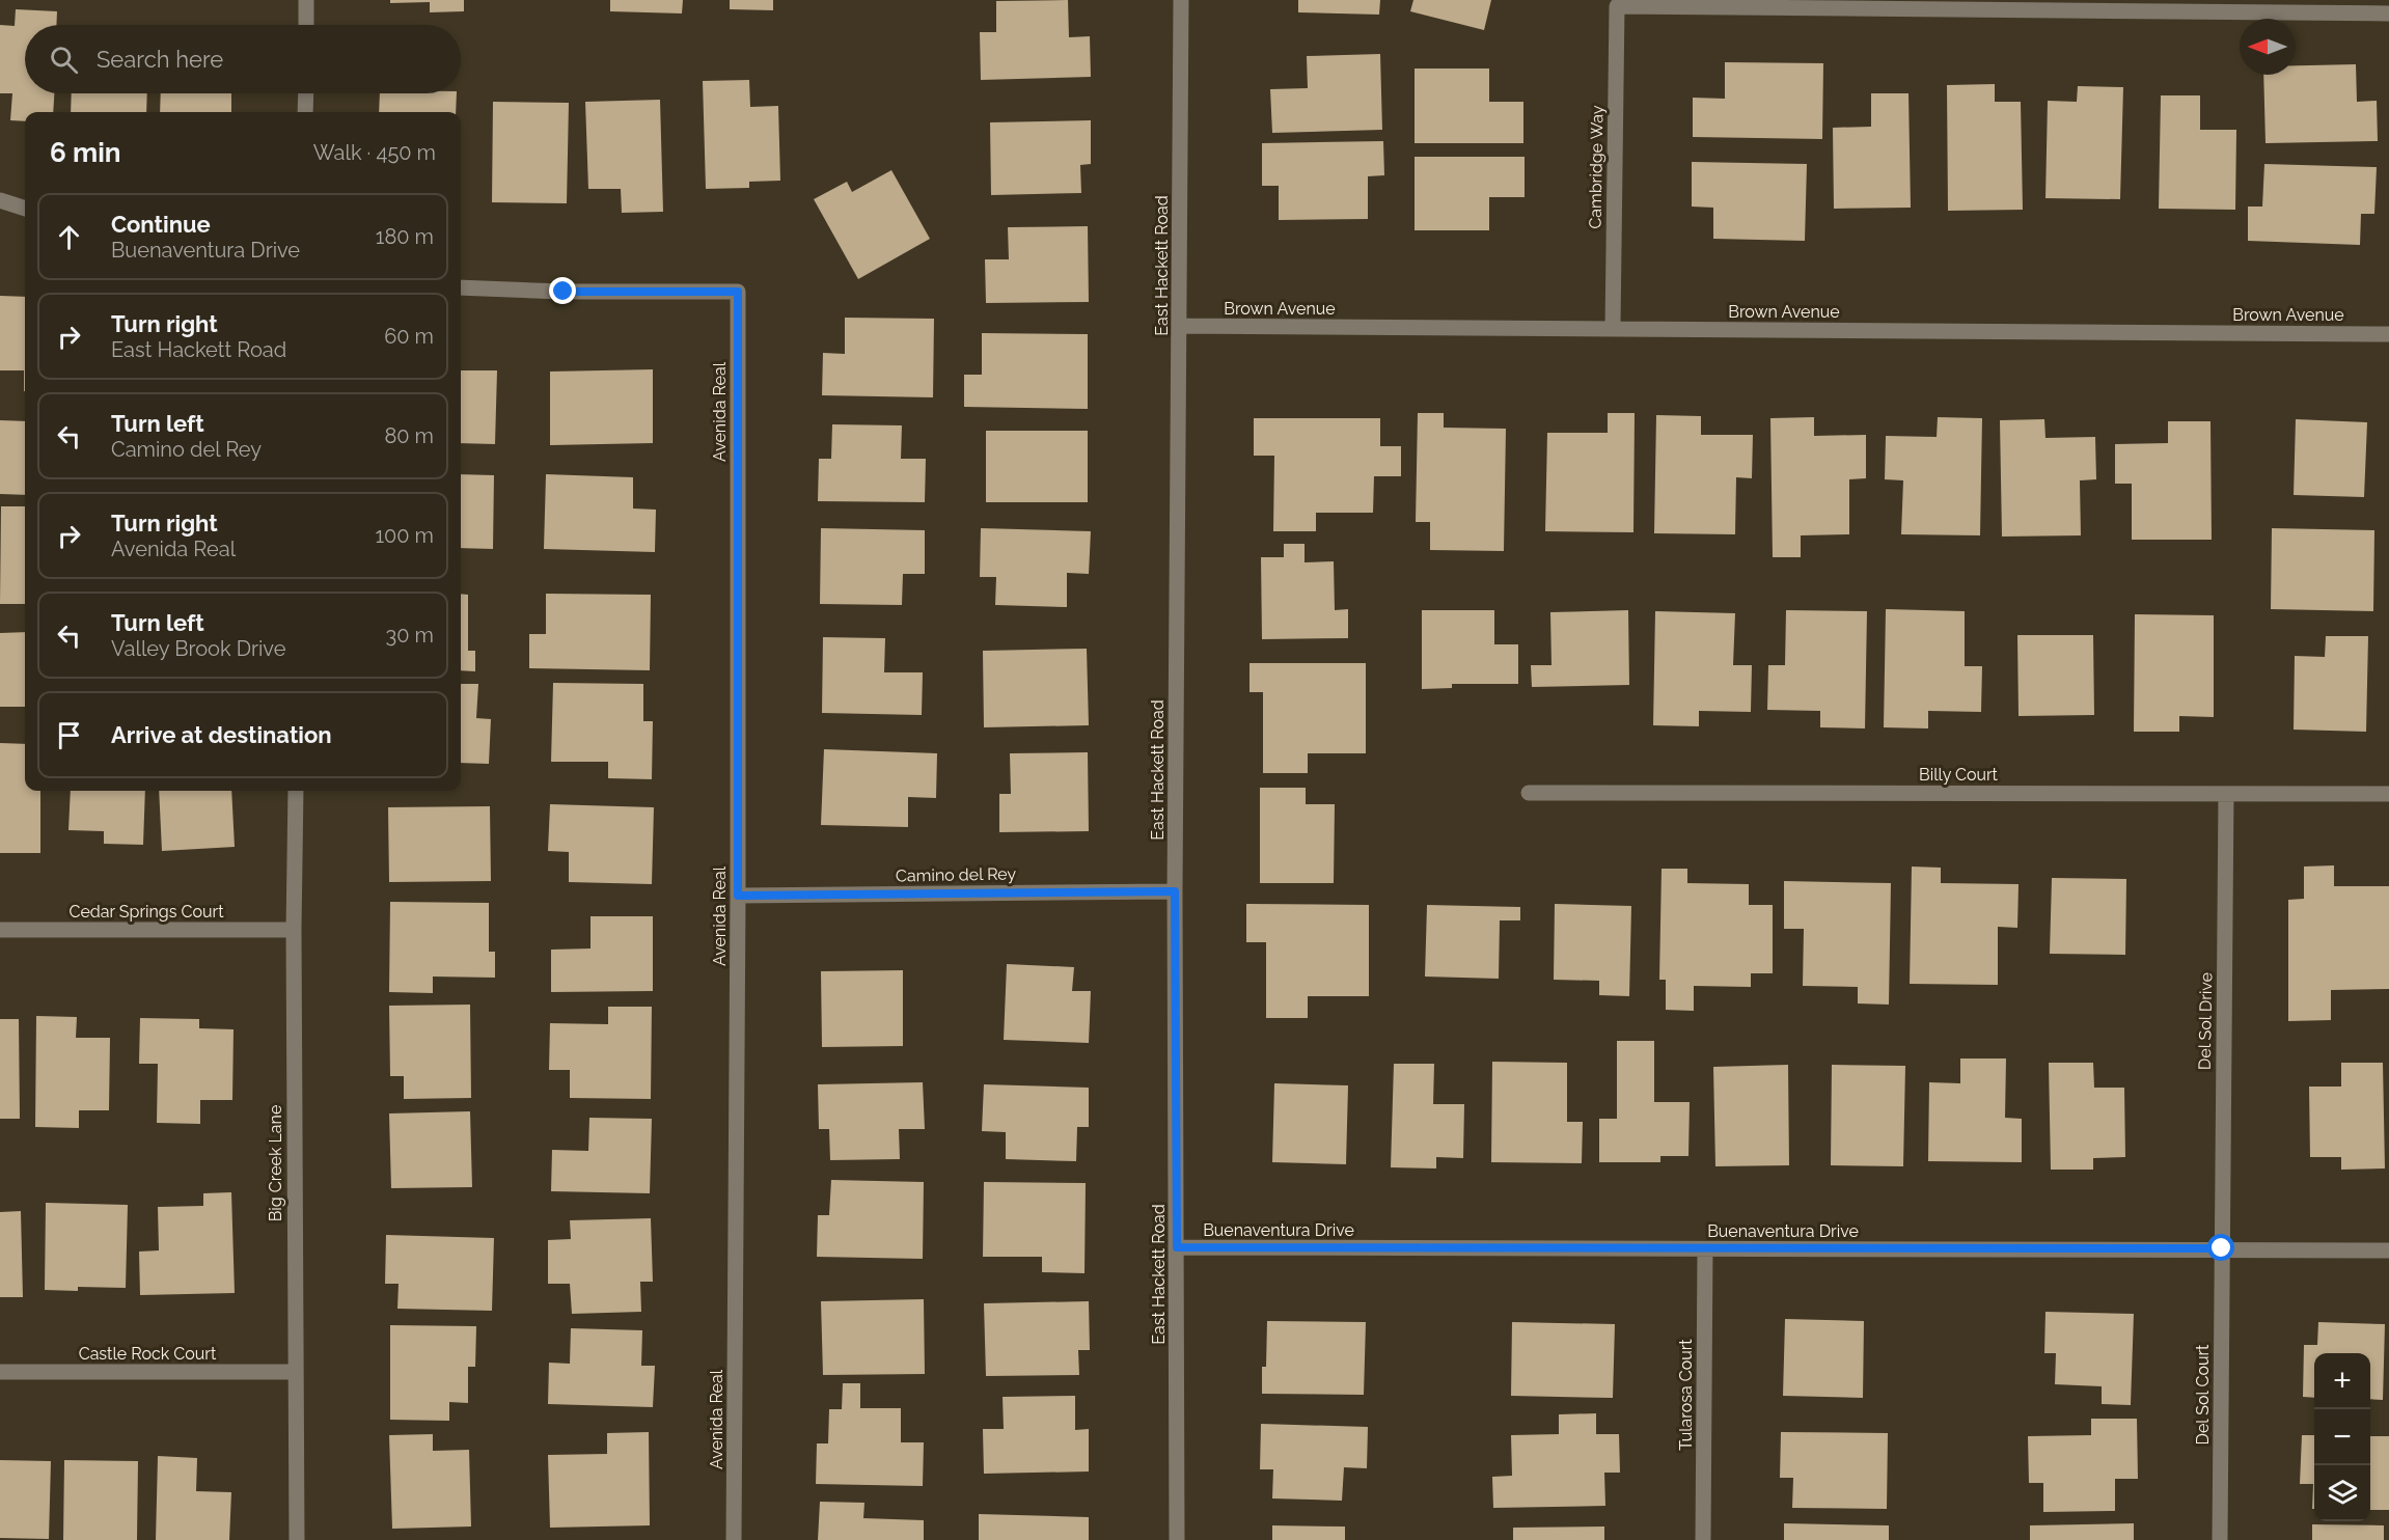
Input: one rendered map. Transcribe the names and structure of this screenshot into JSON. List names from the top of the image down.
{
  "streets": {
    "street": [
      "Cambridge Way",
      "East Hackett Road",
      "Brown Avenue",
      "Avenida Real",
      "Billy Court",
      "Camino del Rey",
      "Cedar Springs Court",
      "Del Sol Drive",
      "Big Creek Lane",
      "Buenaventura Drive",
      "Castle Rock Court",
      "Tularosa Court",
      "Del Sol Court"
    ]
  },
  "crossings": [
    ["Cambridge Way", "Brown Avenue"],
    ["East Hackett Road", "Brown Avenue"],
    ["East Hackett Road", "Camino del Rey"],
    ["East Hackett Road", "Buenaventura Drive"],
    ["Avenida Real", "Camino del Rey"],
    ["Billy Court", "Del Sol Drive"],
    ["Cedar Springs Court", "Big Creek Lane"],
    ["Del Sol Drive", "Buenaventura Drive"],
    ["Del Sol Drive", "Del Sol Court"],
    ["Big Creek Lane", "Castle Rock Court"],
    ["Buenaventura Drive", "Tularosa Court"],
    ["Buenaventura Drive", "Del Sol Court"]
  ],
  "north": "left",
  "page": {
    "search": "Search here",
    "heading": ["6 min", "Walk · 450 m"],
    "list": [
      ["Continue", "Buenaventura Drive", "180 m"],
      ["Turn right", "East Hackett Road", "60 m"],
      ["Turn left", "Camino del Rey", "80 m"],
      ["Turn right", "Avenida Real", "100 m"],
      ["Turn left", "Valley Brook Drive", "30 m"],
      "Arrive at destination"
    ],
    "map_buttons": ["+", "−"]
  }
}
